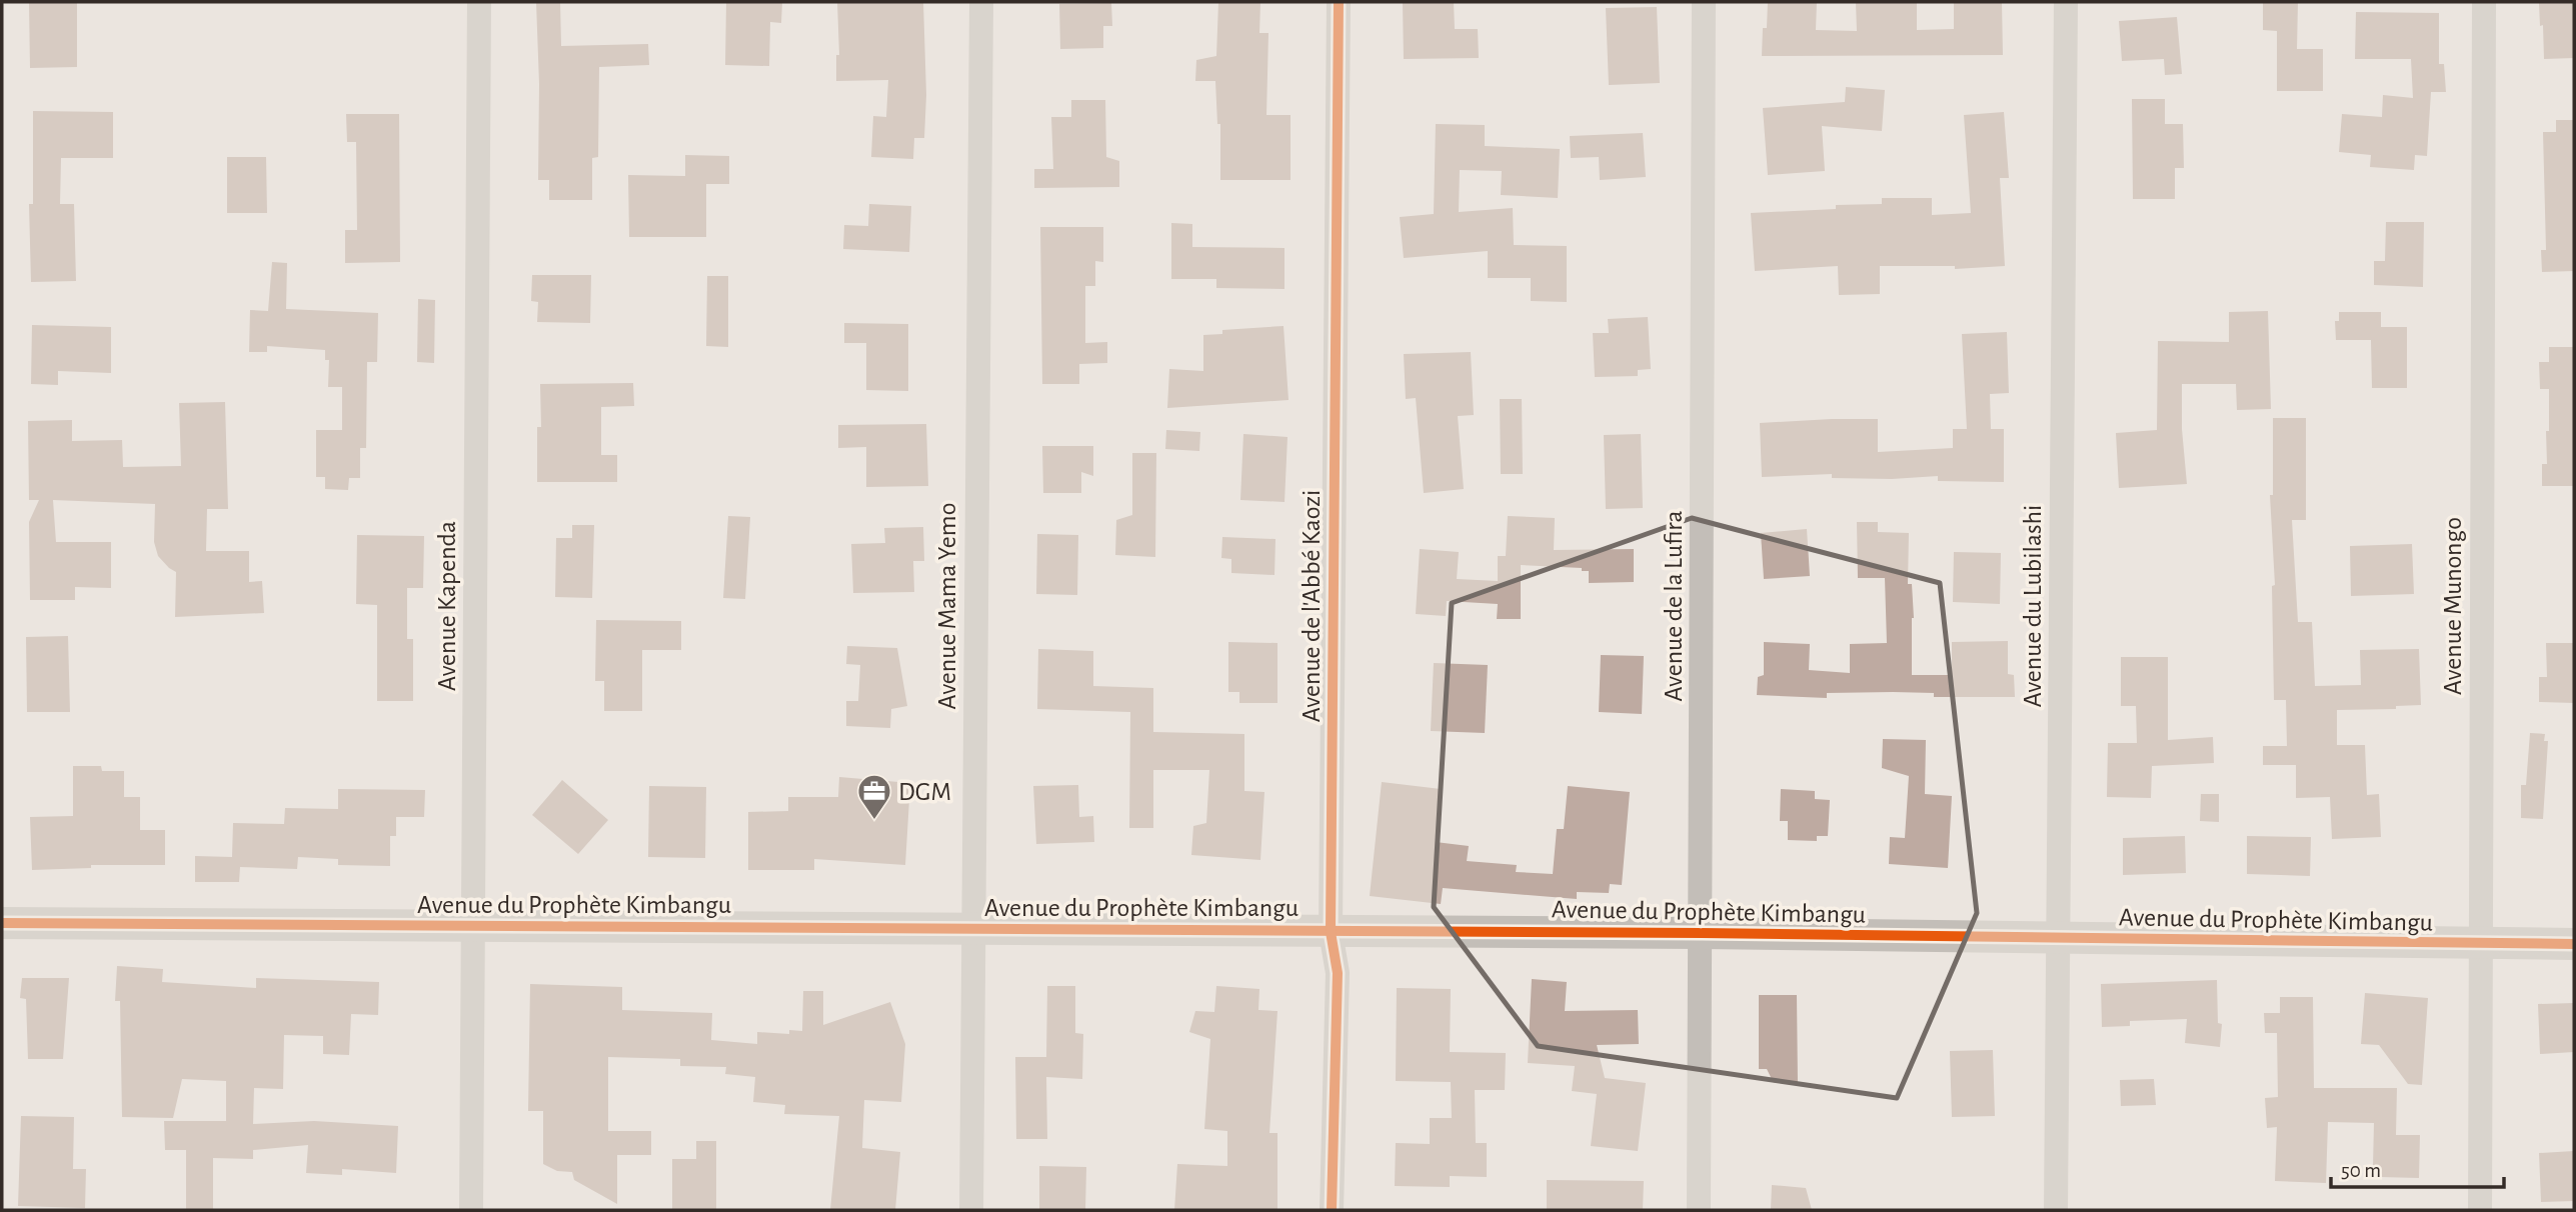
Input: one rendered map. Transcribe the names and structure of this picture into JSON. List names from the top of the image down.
{
  "streets": {
    "street": [
      "Avenue Kapenda",
      "Avenue Mama Yemo",
      "Avenue de l'Abbé Kaozi",
      "Avenue de la Lufira",
      "Avenue du Lubilashi",
      "Avenue Munongo",
      "Avenue du Prophète Kimbangu"
    ]
  },
  "crossings": [
    ["Avenue Kapenda", "Avenue du Prophète Kimbangu"],
    ["Avenue Mama Yemo", "Avenue du Prophète Kimbangu"],
    ["Avenue de l'Abbé Kaozi", "Avenue du Prophète Kimbangu"],
    ["Avenue de la Lufira", "Avenue du Prophète Kimbangu"],
    ["Avenue du Lubilashi", "Avenue du Prophète Kimbangu"],
    ["Avenue Munongo", "Avenue du Prophète Kimbangu"]
  ],
  "places": {
    "office": ["DGM"]
  },
  "scale_bar": "50 m"
}
